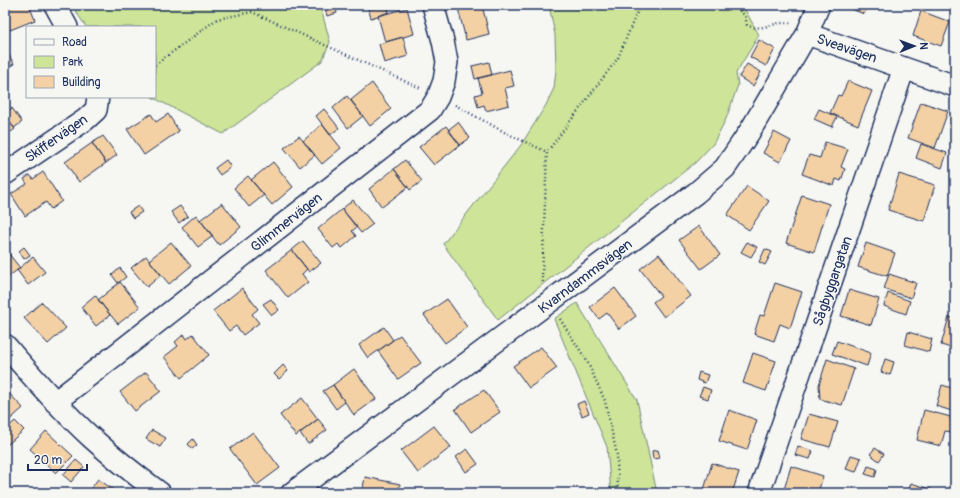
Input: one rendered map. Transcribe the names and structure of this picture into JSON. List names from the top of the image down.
{
  "streets": {
    "street": [
      "Sveavägen",
      "Skiffervägen",
      "Glimmervägen",
      "Kvarndammsvägen",
      "Sågbyggargatan"
    ]
  },
  "crossings": [
    ["Sveavägen", "Kvarndammsvägen"],
    ["Sveavägen", "Sågbyggargatan"]
  ],
  "legend": ["Road", "Park", "Building"],
  "scale_bar": "20 m",
  "north": "right"
}
